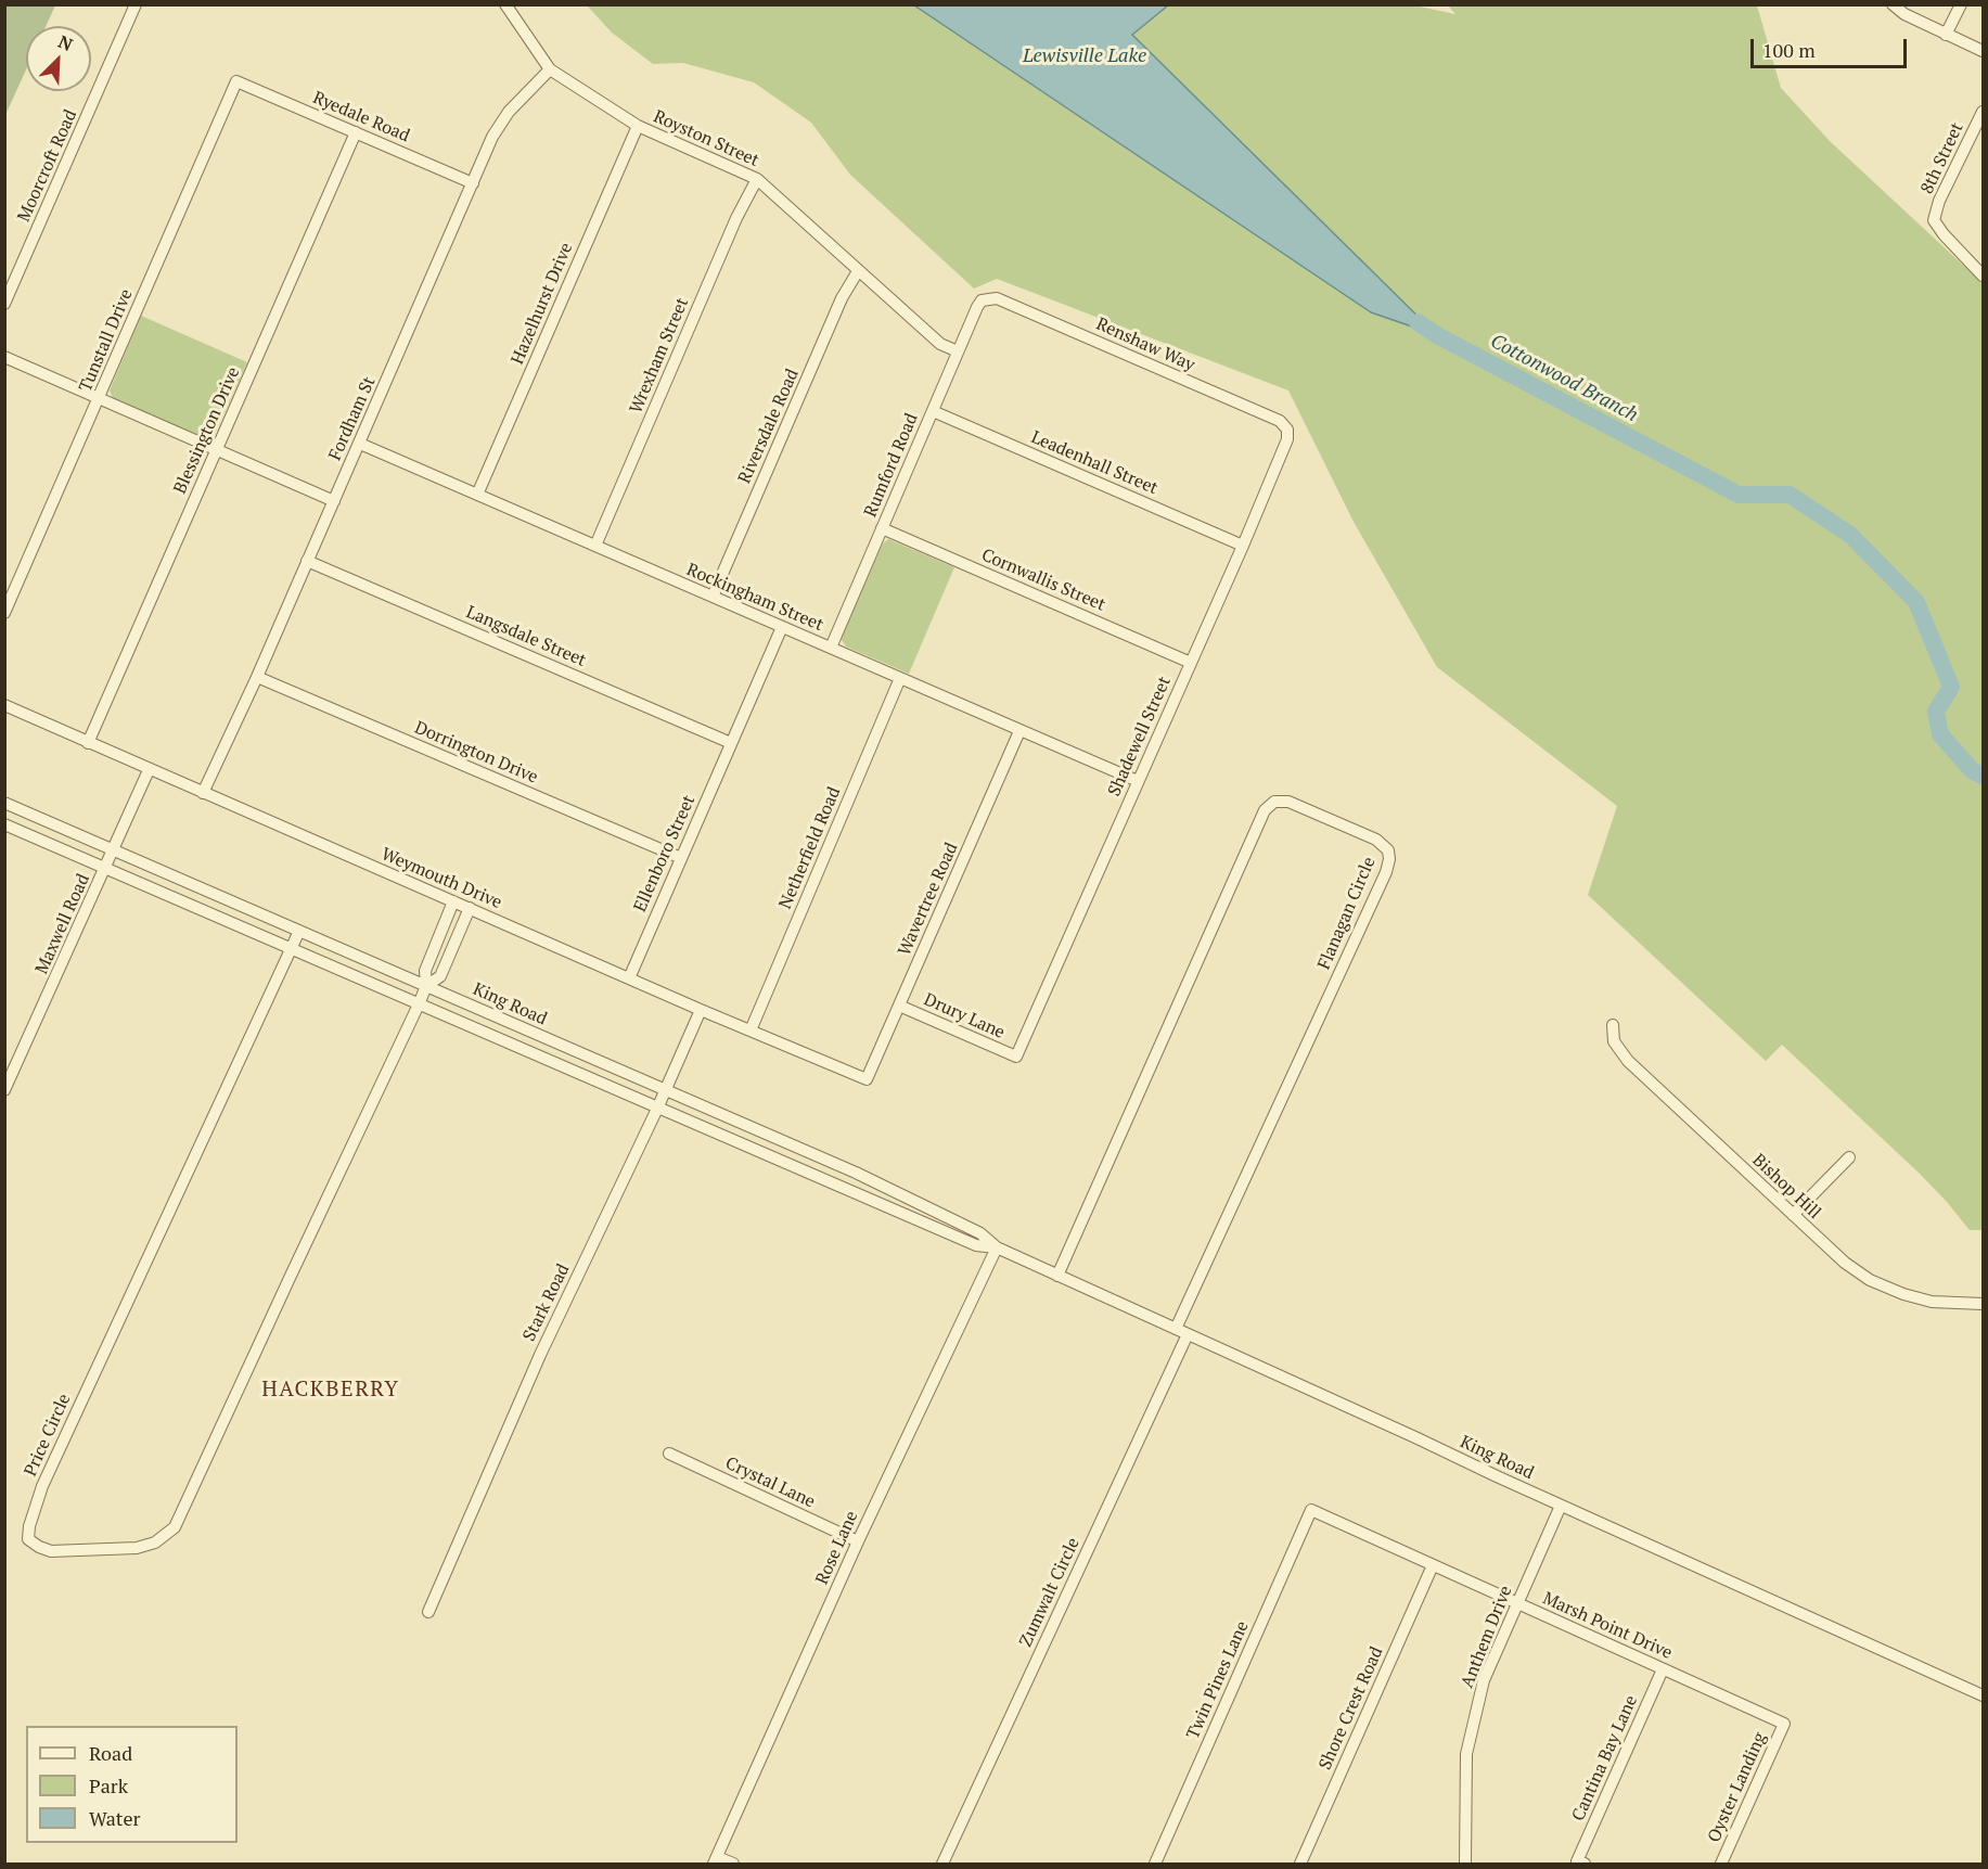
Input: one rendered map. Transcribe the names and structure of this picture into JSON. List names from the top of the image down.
{
  "streets": {
    "street": [
      "Ryedale Road",
      "Royston Street",
      "8th Street",
      "Moorcroft Road",
      "Hazelhurst Drive",
      "Tunstall Drive",
      "Renshaw Way",
      "Wrexham Street",
      "Fordham St",
      "Riversdale Road",
      "Blessington Drive",
      "Leadenhall Street",
      "Rumford Road",
      "Cornwallis Street",
      "Rockingham Street",
      "Langsdale Street",
      "Shadewell Street",
      "Dorrington Drive",
      "Netherfield Road",
      "Ellenboro Street",
      "Weymouth Drive",
      "Wavertree Road",
      "Flanagan Circle",
      "Maxwell Road",
      "King Road",
      "Drury Lane",
      "Bishop Hill",
      "Stark Road",
      "Price Circle",
      "Crystal Lane",
      "Rose Lane",
      "Zumwalt Circle",
      "Marsh Point Drive",
      "Anthem Drive",
      "Twin Pines Lane",
      "Shore Crest Road",
      "Cantina Bay Lane",
      "Oyster Landing"
    ]
  },
  "crossings": [
    ["Ryedale Road", "Tunstall Drive"],
    ["Ryedale Road", "Fordham St"],
    ["Ryedale Road", "Blessington Drive"],
    ["Royston Street", "Hazelhurst Drive"],
    ["Royston Street", "Wrexham Street"],
    ["Royston Street", "Fordham St"],
    ["Royston Street", "Riversdale Road"],
    ["Royston Street", "Rumford Road"],
    ["Hazelhurst Drive", "Rockingham Street"],
    ["Renshaw Way", "Rumford Road"],
    ["Renshaw Way", "Shadewell Street"],
    ["Wrexham Street", "Rockingham Street"],
    ["Fordham St", "Rockingham Street"],
    ["Fordham St", "Langsdale Street"],
    ["Fordham St", "Dorrington Drive"],
    ["Fordham St", "Weymouth Drive"],
    ["Riversdale Road", "Rockingham Street"],
    ["Blessington Drive", "Weymouth Drive"],
    ["Leadenhall Street", "Rumford Road"],
    ["Leadenhall Street", "Shadewell Street"],
    ["Rumford Road", "Cornwallis Street"],
    ["Rumford Road", "Rockingham Street"],
    ["Cornwallis Street", "Shadewell Street"],
    ["Rockingham Street", "Shadewell Street"],
    ["Rockingham Street", "Netherfield Road"],
    ["Rockingham Street", "Ellenboro Street"],
    ["Rockingham Street", "Wavertree Road"],
    ["Langsdale Street", "Ellenboro Street"],
    ["Shadewell Street", "Drury Lane"],
    ["Dorrington Drive", "Ellenboro Street"],
    ["Netherfield Road", "Weymouth Drive"],
    ["Ellenboro Street", "Weymouth Drive"],
    ["Weymouth Drive", "Wavertree Road"],
    ["Weymouth Drive", "Maxwell Road"],
    ["Weymouth Drive", "Stark Road"],
    ["Wavertree Road", "Drury Lane"],
    ["Flanagan Circle", "King Road"],
    ["Flanagan Circle", "Zumwalt Circle"],
    ["Maxwell Road", "King Road"],
    ["King Road", "Stark Road"],
    ["King Road", "Price Circle"],
    ["King Road", "Rose Lane"],
    ["King Road", "Zumwalt Circle"],
    ["King Road", "Anthem Drive"],
    ["Crystal Lane", "Rose Lane"],
    ["Marsh Point Drive", "Anthem Drive"],
    ["Marsh Point Drive", "Twin Pines Lane"],
    ["Marsh Point Drive", "Shore Crest Road"],
    ["Marsh Point Drive", "Cantina Bay Lane"],
    ["Marsh Point Drive", "Oyster Landing"]
  ],
  "districts": ["HACKBERRY"],
  "water": ["Lewisville Lake", "Cottonwood Branch"],
  "legend": ["Road", "Park", "Water"],
  "scale_bar": "100 m",
  "north": "top right"
}
